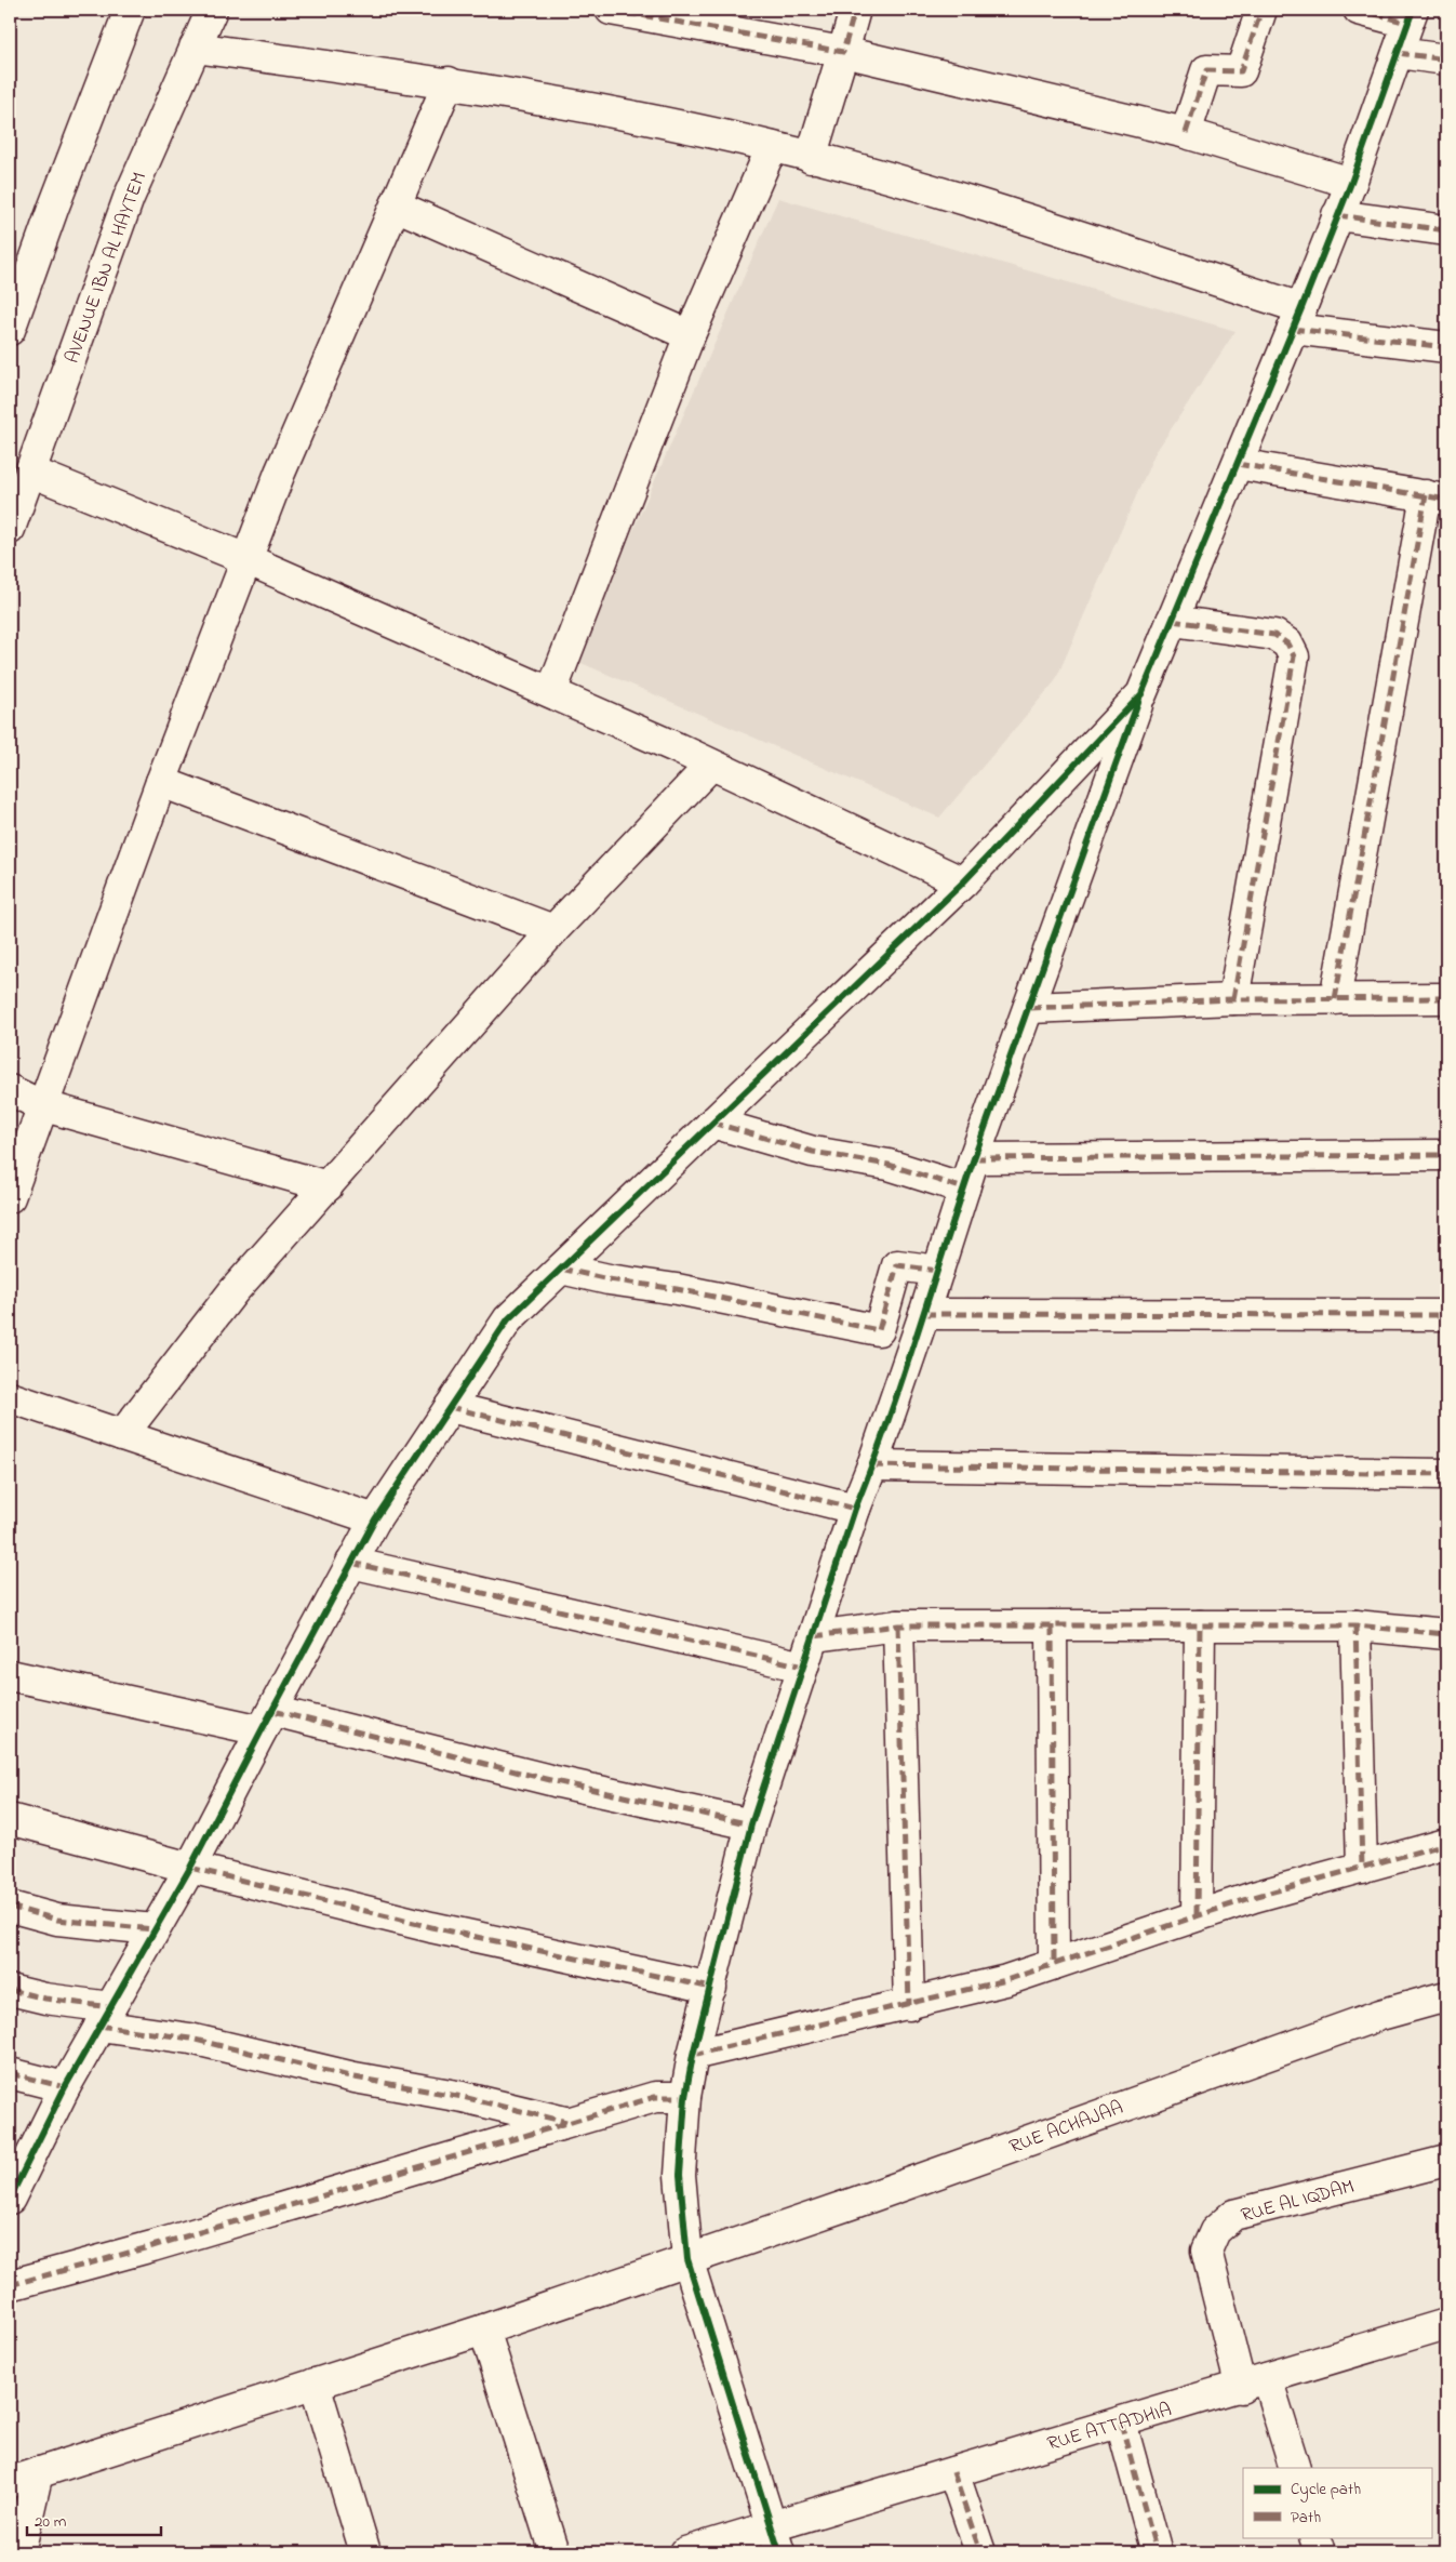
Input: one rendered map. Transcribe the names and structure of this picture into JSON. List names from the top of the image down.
{
  "streets": {
    "street": [
      "AVENUE IBN AL HAYTEM",
      "RUE ACHAJAA",
      "RUE AL IQDAM",
      "RUE ATTADHIA"
    ]
  },
  "crossings": [
    ["RUE AL IQDAM", "RUE ATTADHIA"]
  ],
  "legend": ["Cycle path", "Path"],
  "scale_bar": "20 m"
}
